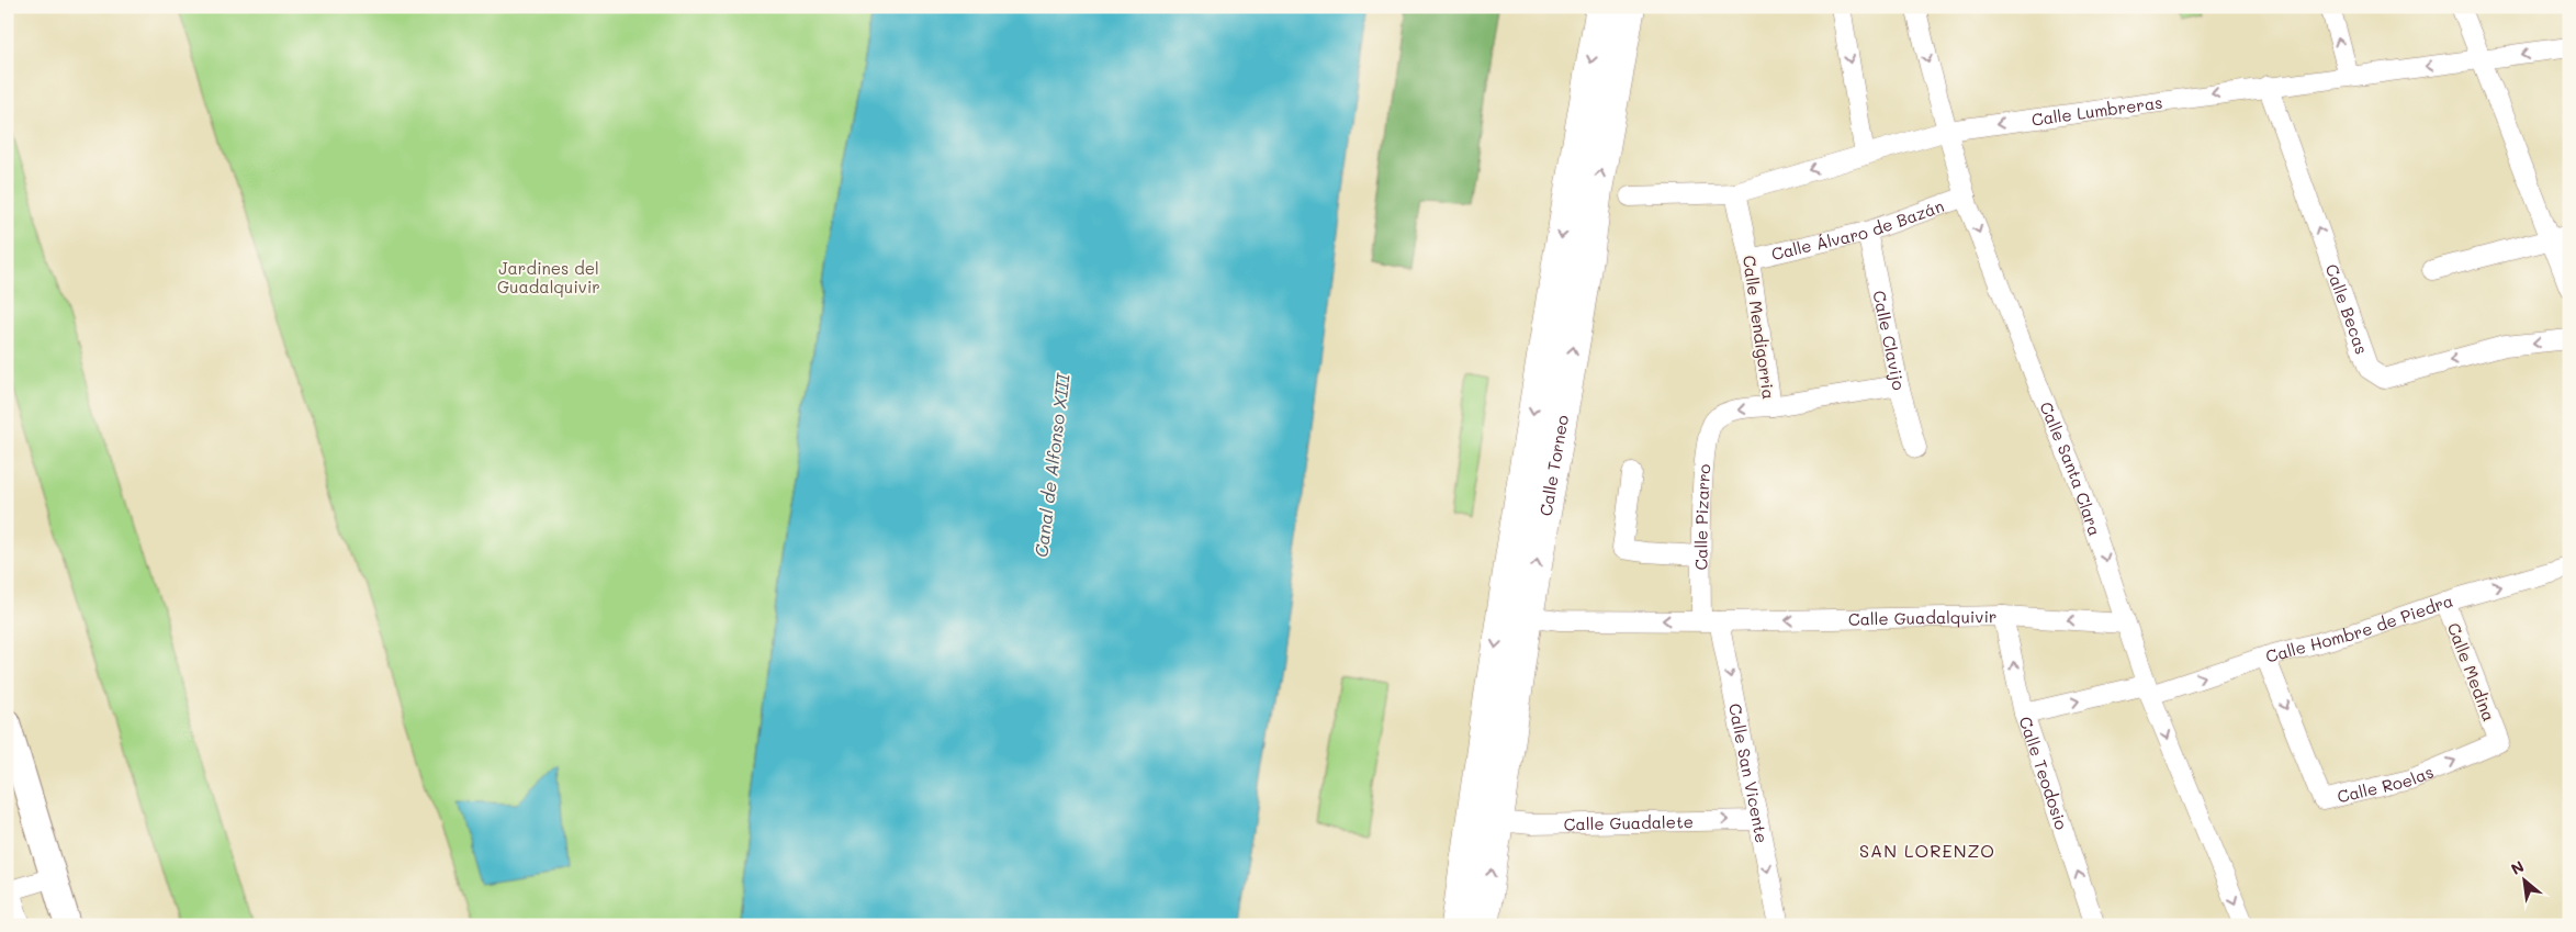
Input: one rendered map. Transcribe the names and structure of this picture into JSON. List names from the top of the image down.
{
  "streets": {
    "main road": ["Calle Torneo"],
    "street": [
      "Calle Lumbreras",
      "Calle Álvaro de Bazán",
      "Calle Becas",
      "Calle Mendigorria",
      "Calle Clavijo",
      "Calle Santa Clara",
      "Calle Pizarro",
      "Calle Guadalquivir",
      "Calle Hombre de Piedra",
      "Calle Medina",
      "Calle Teodosio",
      "Calle San Vicente",
      "Calle Roelas",
      "Calle Guadalete"
    ]
  },
  "crossings": [
    ["Calle Lumbreras", "Calle Becas"],
    ["Calle Lumbreras", "Calle Mendigorria"],
    ["Calle Lumbreras", "Calle Santa Clara"],
    ["Calle Álvaro de Bazán", "Calle Mendigorria"],
    ["Calle Álvaro de Bazán", "Calle Clavijo"],
    ["Calle Álvaro de Bazán", "Calle Santa Clara"],
    ["Calle Mendigorria", "Calle Pizarro"],
    ["Calle Torneo", "Calle Guadalquivir"],
    ["Calle Torneo", "Calle Guadalete"],
    ["Calle Santa Clara", "Calle Guadalquivir"],
    ["Calle Santa Clara", "Calle Hombre de Piedra"],
    ["Calle Pizarro", "Calle Guadalquivir"],
    ["Calle Pizarro", "Calle San Vicente"],
    ["Calle Guadalquivir", "Calle Teodosio"],
    ["Calle Guadalquivir", "Calle San Vicente"],
    ["Calle Hombre de Piedra", "Calle Medina"],
    ["Calle Hombre de Piedra", "Calle Teodosio"],
    ["Calle Hombre de Piedra", "Calle Roelas"],
    ["Calle Medina", "Calle Roelas"],
    ["Calle San Vicente", "Calle Guadalete"]
  ],
  "one_way": [
    "Calle Lumbreras",
    "Calle Santa Clara",
    "Calle Guadalquivir",
    "Calle Hombre de Piedra",
    "Calle Teodosio",
    "Calle San Vicente",
    "Calle Guadalete"
  ],
  "districts": ["SAN LORENZO"],
  "water": ["Canal de Alfonso XIII"],
  "parks": ["Jardines del Guadalquivir"],
  "north": "top left"
}
